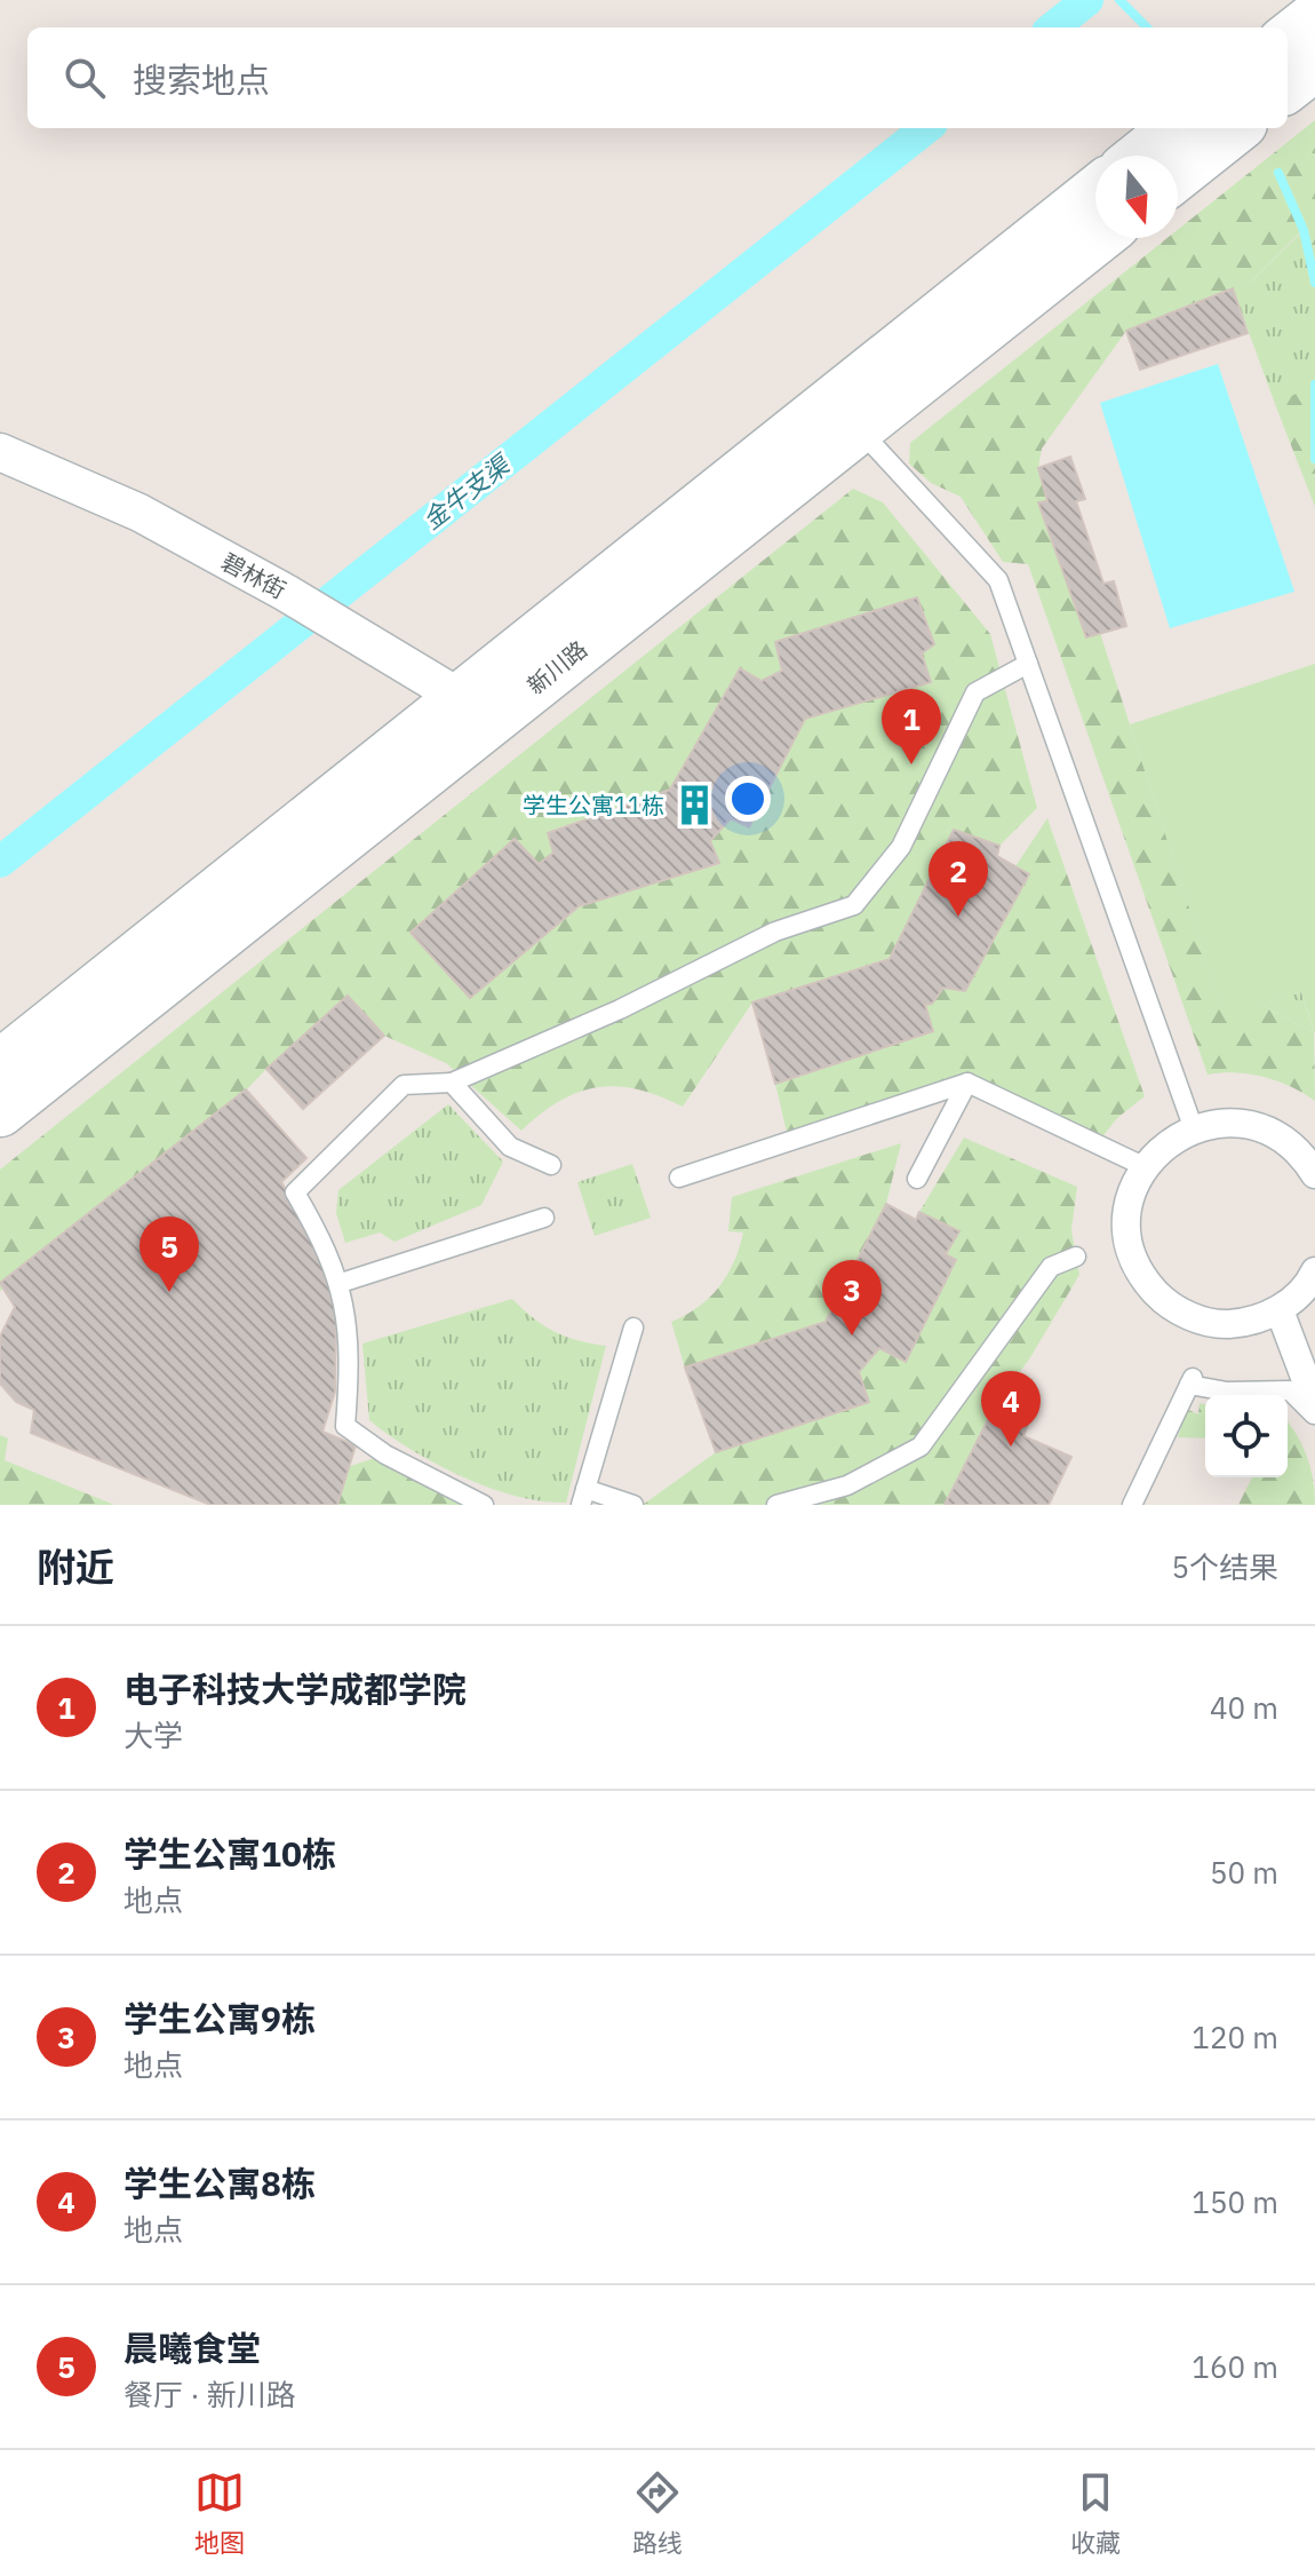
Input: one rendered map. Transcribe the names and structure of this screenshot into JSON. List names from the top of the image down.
{
  "streets": {
    "main road": ["新川路"],
    "street": ["碧林街"]
  },
  "crossings": [
    ["碧林街", "新川路"]
  ],
  "water": ["金牛支渠"],
  "places": {
    "building": ["学生公寓11栋"]
  },
  "north": "bottom",
  "page": {
    "search": "搜索地点",
    "pins": [
      "1",
      "2",
      "5",
      "3",
      "4"
    ],
    "heading": ["附近", "5个结果"],
    "list": [
      {
        "mark": "1",
        "name": "电子科技大学成都学院",
        "note": "大学",
        "value": "40 m"
      },
      {
        "mark": "2",
        "name": "学生公寓10栋",
        "note": "地点",
        "value": "50 m"
      },
      {
        "mark": "3",
        "name": "学生公寓9栋",
        "note": "地点",
        "value": "120 m"
      },
      {
        "mark": "4",
        "name": "学生公寓8栋",
        "note": "地点",
        "value": "150 m"
      },
      {
        "mark": "5",
        "name": "晨曦食堂",
        "note": "餐厅 · 新川路",
        "value": "160 m"
      }
    ],
    "nav": ["地图", "路线", "收藏"]
  }
}
